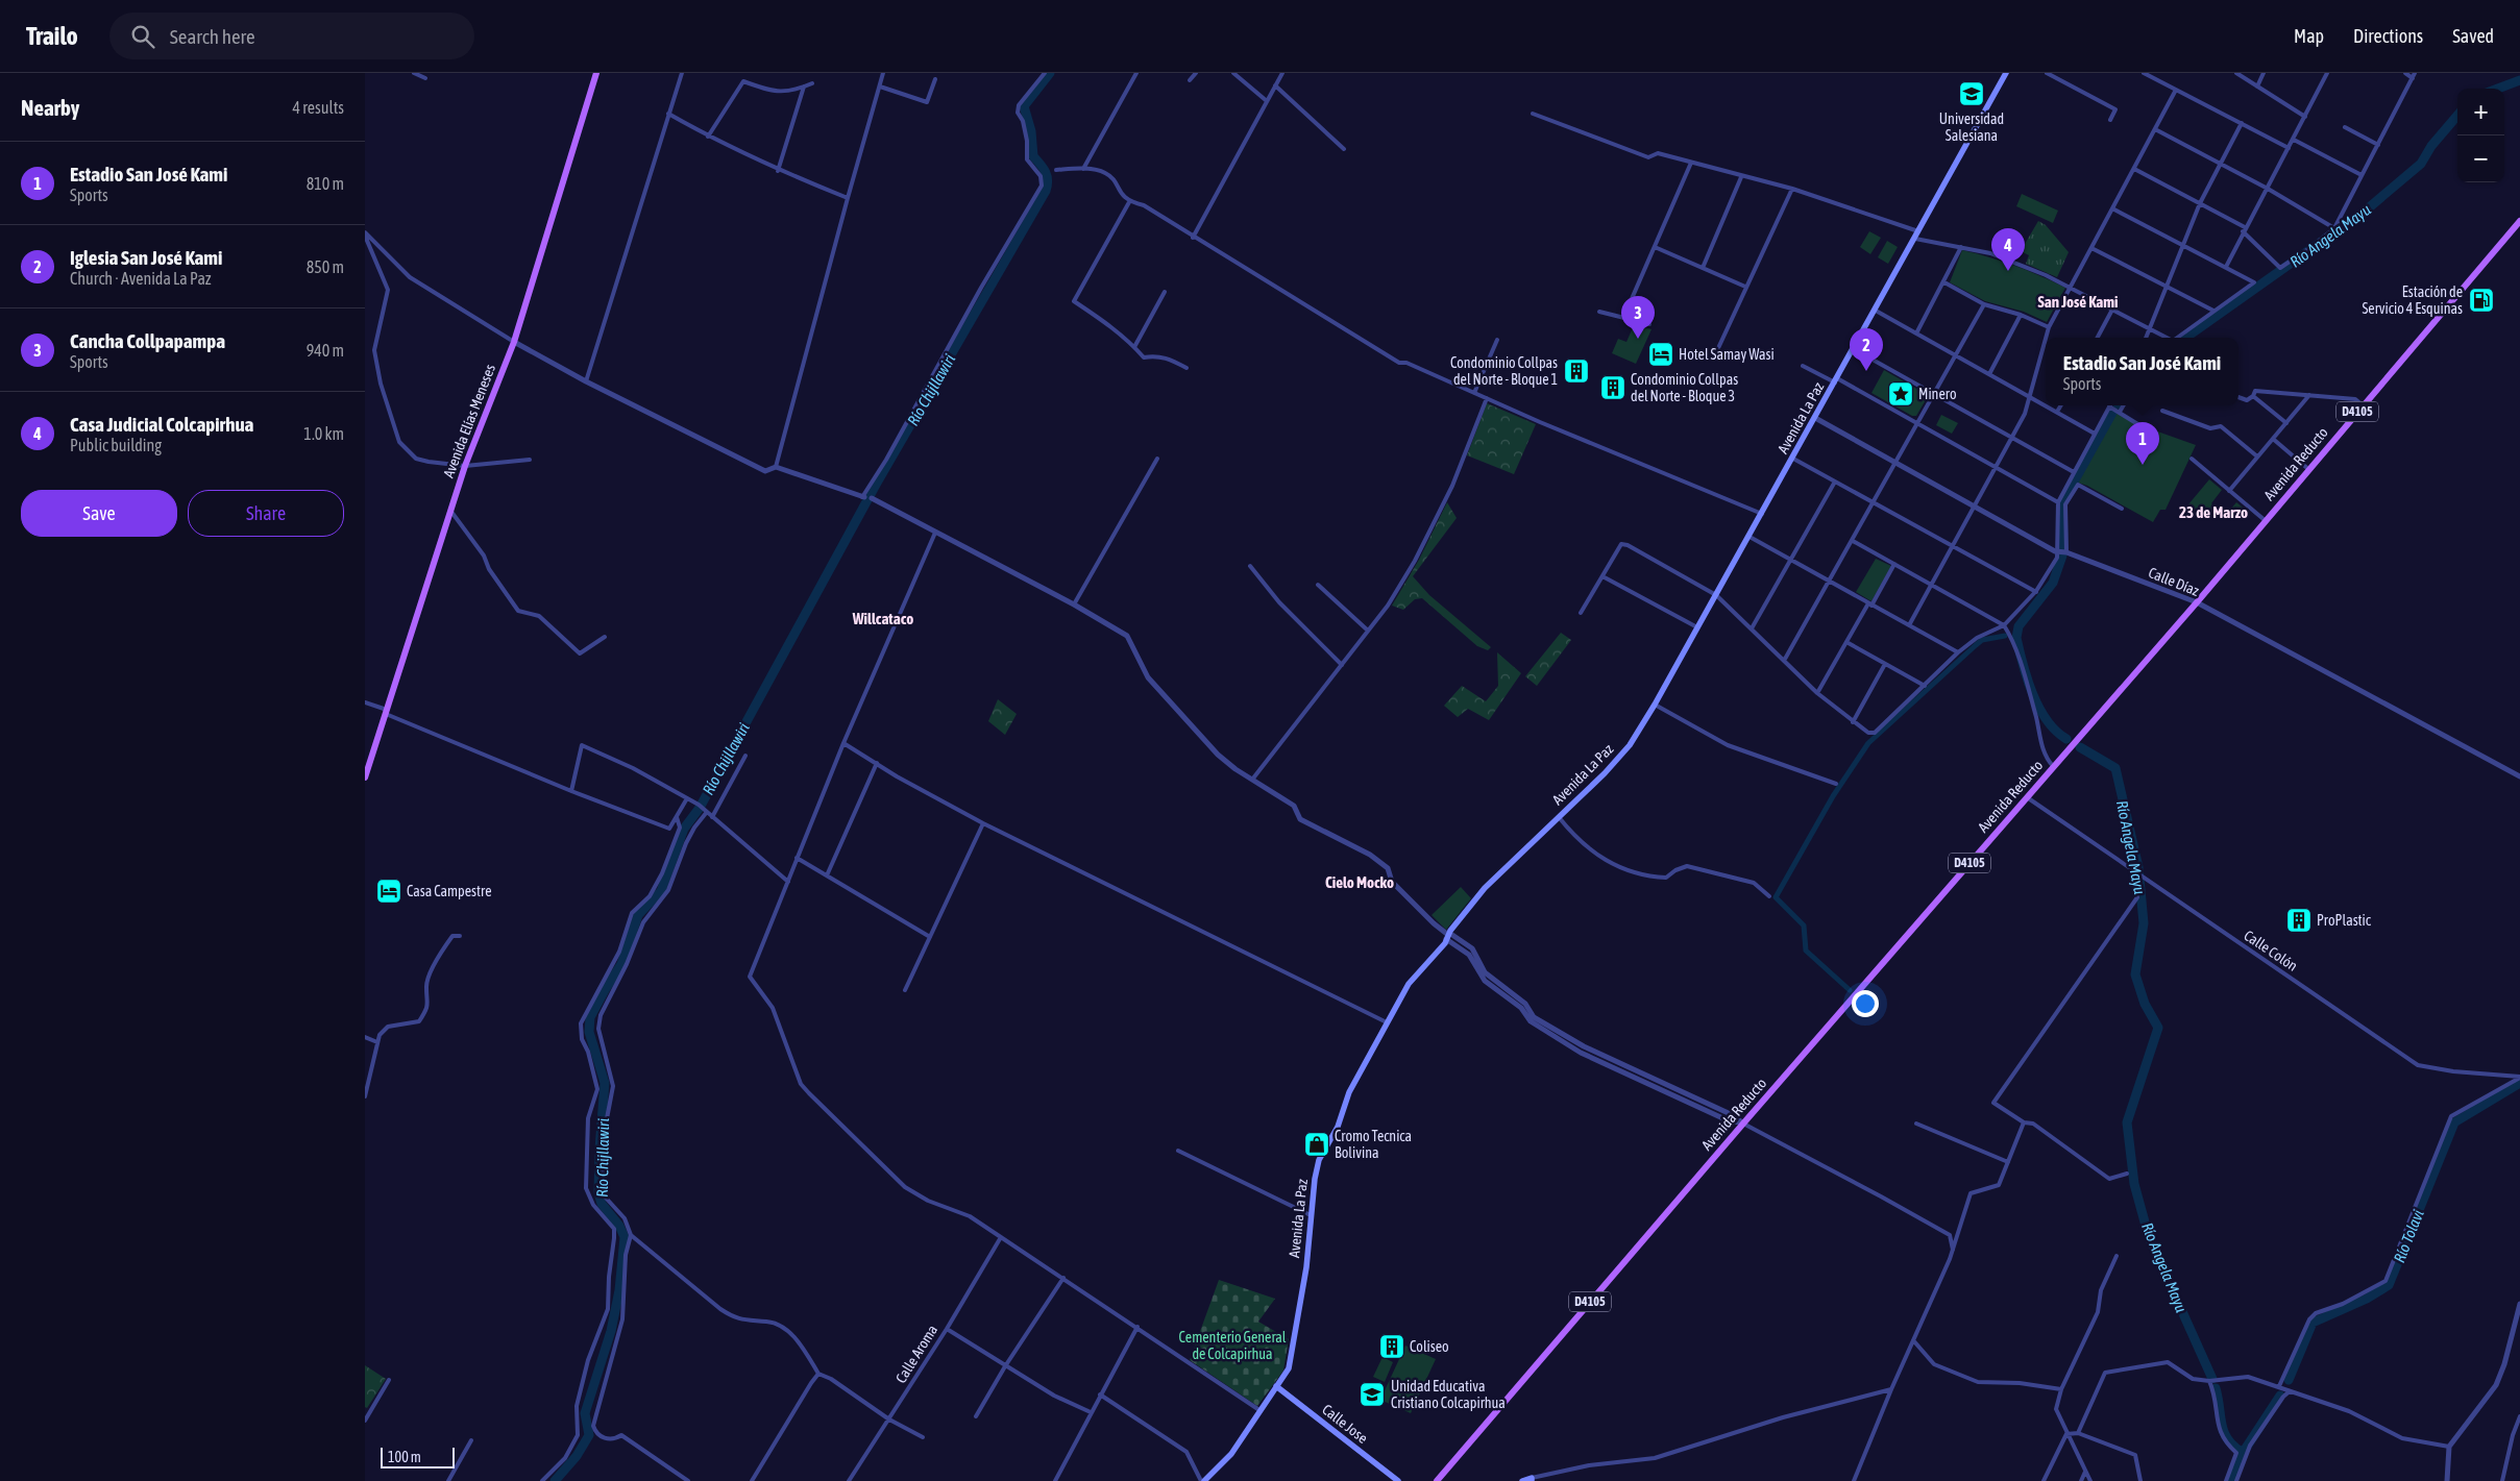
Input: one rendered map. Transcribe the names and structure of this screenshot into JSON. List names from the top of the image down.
{
  "streets": {
    "main road": [
      "D4105",
      "Avenida La Paz",
      "Avenida Elías Meneses",
      "Avenida Reducto",
      "Calle Jose"
    ],
    "street": ["Calle Díaz", "Calle Colón", "Calle Aroma"]
  },
  "crossings": [
    ["Avenida La Paz", "Calle Díaz"],
    ["Avenida La Paz", "Calle Jose"],
    ["Avenida Reducto", "Calle Díaz"],
    ["Avenida Reducto", "Calle Colón"]
  ],
  "districts": [
    "San José Kami",
    "23 de Marzo",
    "Willcataco",
    "Cielo Mocko"
  ],
  "water": ["Río Angela Mayu", "Río Chijllawiri", "Río Tolavi"],
  "parks": ["Cementerio General de Colcapirhua"],
  "places": {
    "school or university": ["Universidad Salesiana", "Unidad Educativa Cristiano Colcapirhua"],
    "fuel station": ["Estación de Servicio 4 Esquinas"],
    "hotel": ["Hotel Samay Wasi", "Casa Campestre"],
    "building": [
      "Condominio Collpas del Norte - Bloque 1",
      "Condominio Collpas del Norte - Bloque 3",
      "ProPlastic",
      "Coliseo"
    ],
    "place": ["Minero"],
    "shop": ["Cromo Tecnica Bolivina"]
  },
  "scale_bar": "100 m",
  "page": {
    "header": "Trailo",
    "search": "Search here",
    "nav": ["Map", "Directions", "Saved"],
    "heading": ["Nearby", "4 results"],
    "map_buttons": ["+", "−"],
    "list": [
      {
        "mark": "1",
        "name": "Estadio San José Kami",
        "note": "Sports",
        "value": "810 m"
      },
      {
        "mark": "2",
        "name": "Iglesia San José Kami",
        "note": "Church · Avenida La Paz",
        "value": "850 m"
      },
      {
        "mark": "3",
        "name": "Cancha Collpapampa",
        "note": "Sports",
        "value": "940 m"
      },
      {
        "mark": "4",
        "name": "Casa Judicial Colcapirhua",
        "note": "Public building",
        "value": "1.0 km"
      }
    ],
    "pins": [
      "4",
      "3",
      "2",
      "1"
    ],
    "popup": ["Estadio San José Kami", "Sports"],
    "buttons": ["Save", "Share"],
    "scale": "100 m"
  }
}
